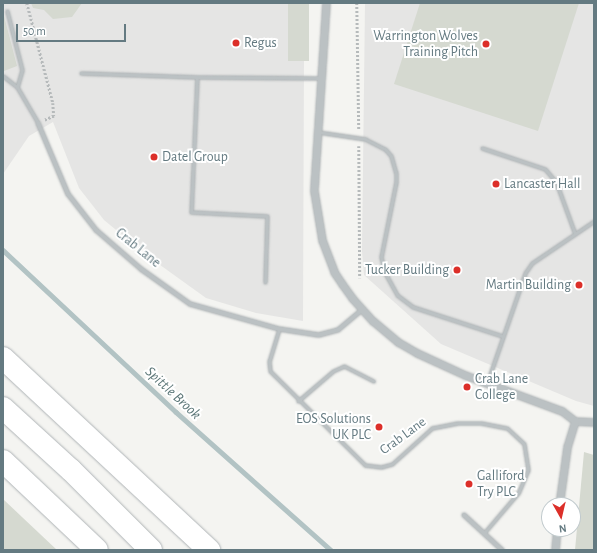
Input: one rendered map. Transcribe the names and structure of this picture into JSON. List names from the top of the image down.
{
  "streets": {
    "street": ["Crab Lane"]
  },
  "water": ["Spittle Brook"],
  "places": [
    "Regus",
    "Warrington Wolves Training Pitch",
    "Datel Group",
    "Lancaster Hall",
    "Tucker Building",
    "Martin Building",
    "Crab Lane College",
    "EOS Solutions UK PLC",
    "Galliford Try PLC"
  ],
  "scale_bar": "50 m",
  "north": "bottom"
}
